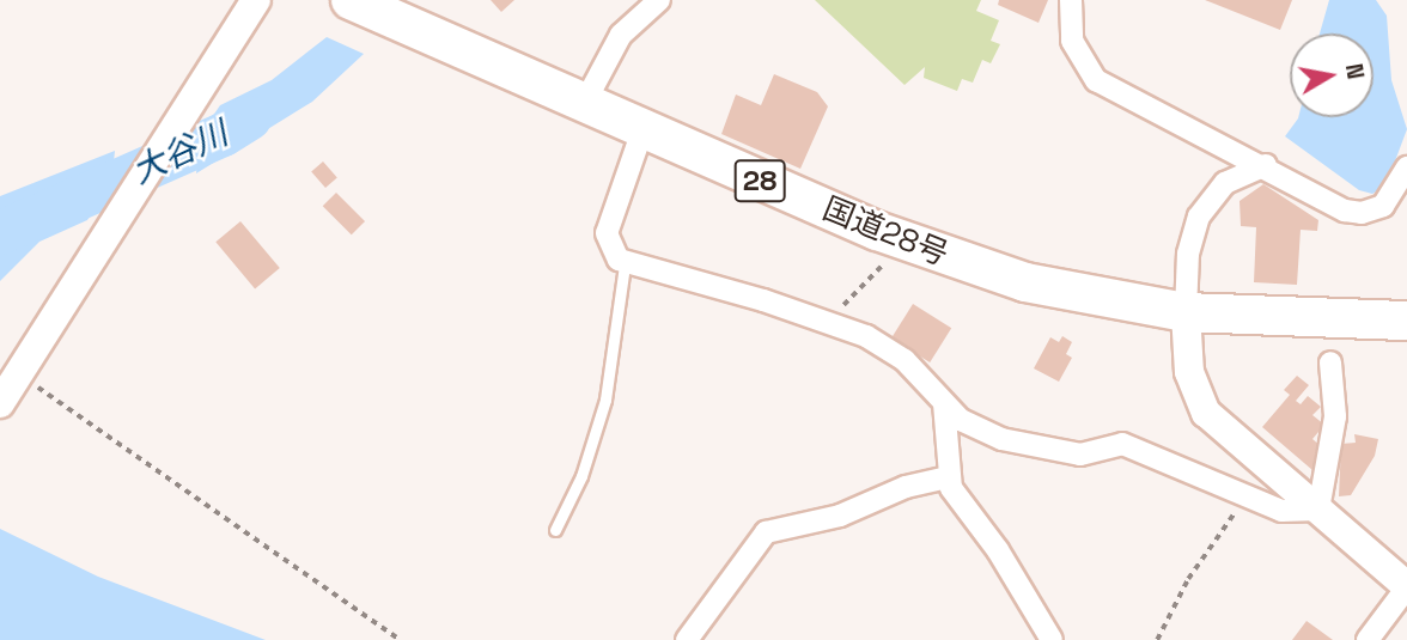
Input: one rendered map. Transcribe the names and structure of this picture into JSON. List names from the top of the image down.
{
  "streets": {
    "highway": ["28", "国道28号"]
  },
  "water": ["大谷川"],
  "north": "right"
}
